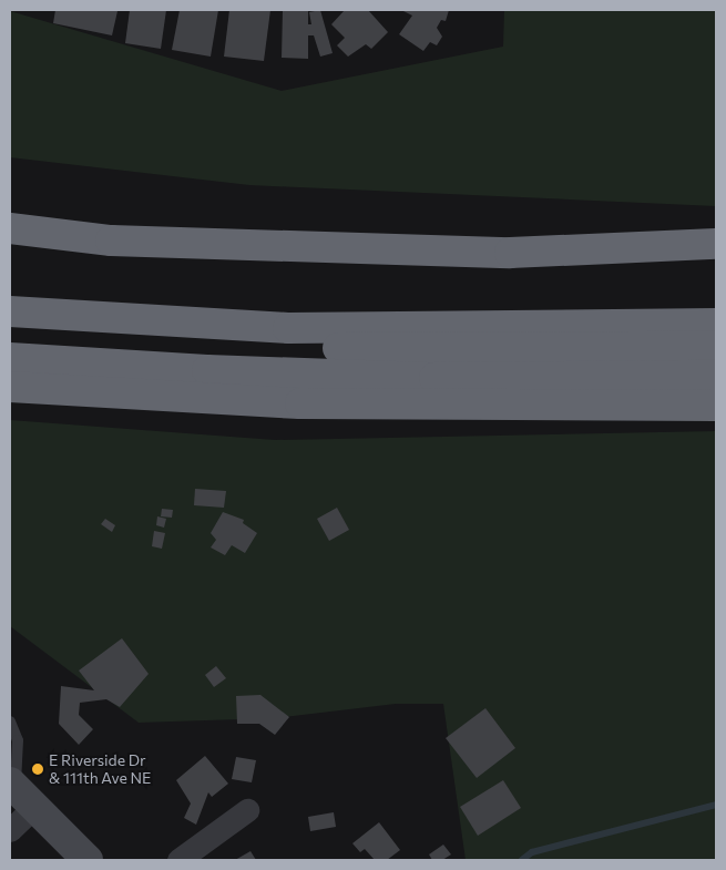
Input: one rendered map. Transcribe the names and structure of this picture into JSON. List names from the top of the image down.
{
  "places": ["E Riverside Dr & 111th Ave NE"]
}
